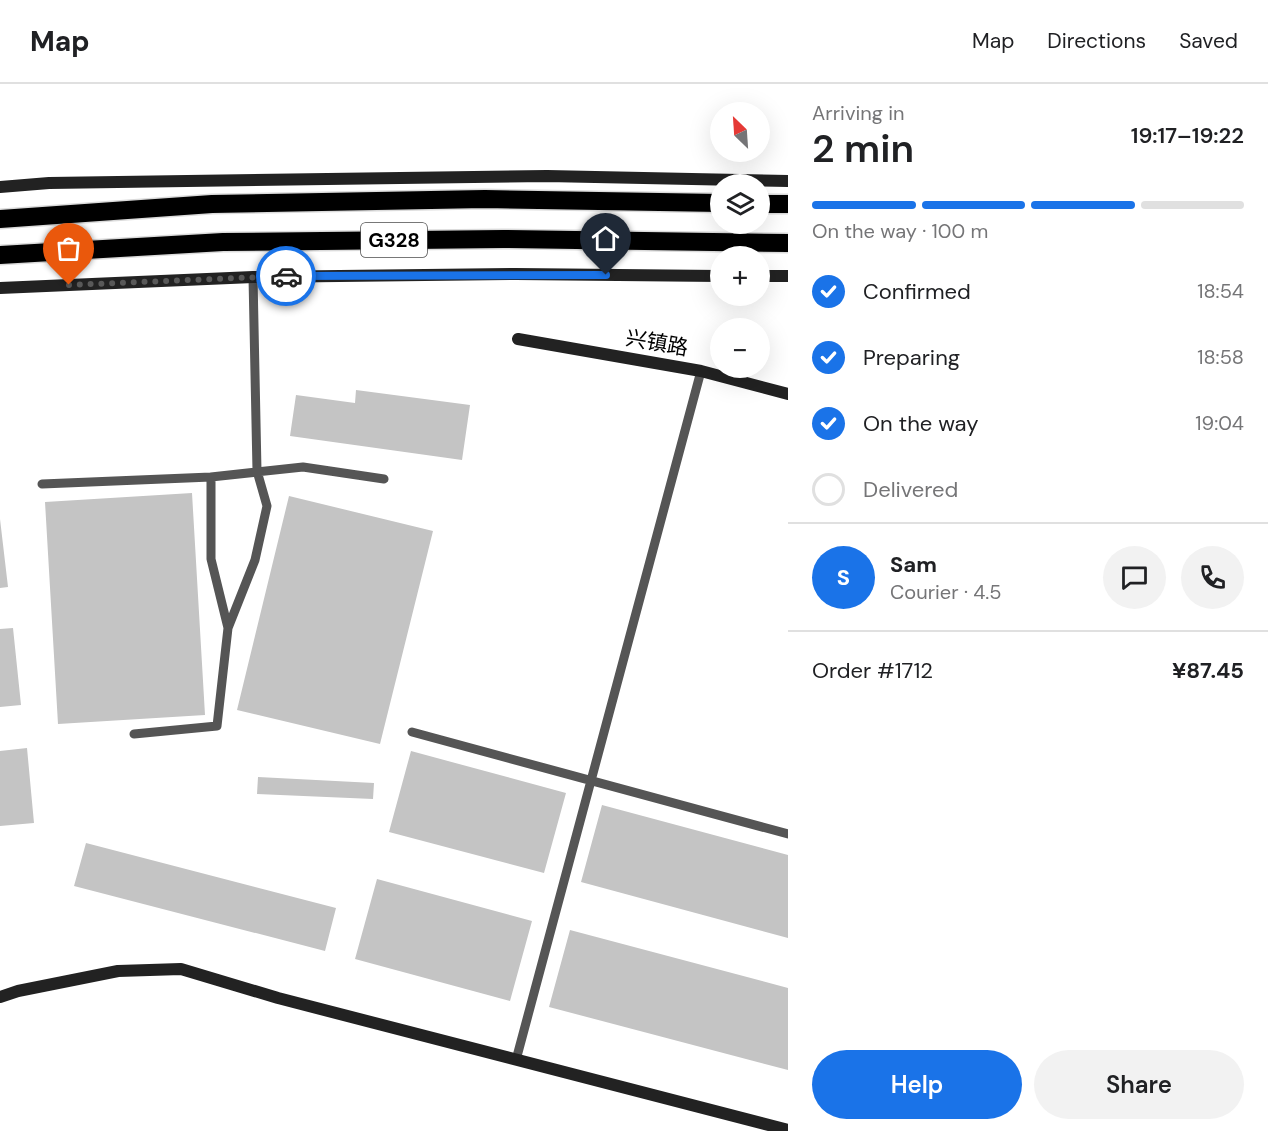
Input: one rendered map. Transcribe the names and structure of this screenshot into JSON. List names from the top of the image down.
{
  "streets": {
    "highway": ["G328"],
    "street": ["兴镇路"]
  },
  "north": "top left",
  "page": {
    "header": "Map",
    "nav": ["Map", "Directions", "Saved"],
    "heading": ["2 min", "Arriving in", "19:17–19:22"],
    "panel": [
      "Sam",
      "Courier · 4.5",
      "Order #1712",
      "¥87.45"
    ],
    "map_buttons": ["+", "−"],
    "bar": "On the way · 100 m",
    "list": [
      ["Confirmed", "18:54"],
      ["Preparing", "18:58"],
      ["On the way", "19:04"],
      "Delivered"
    ],
    "round": "S",
    "buttons": ["Help", "Share"]
  }
}
